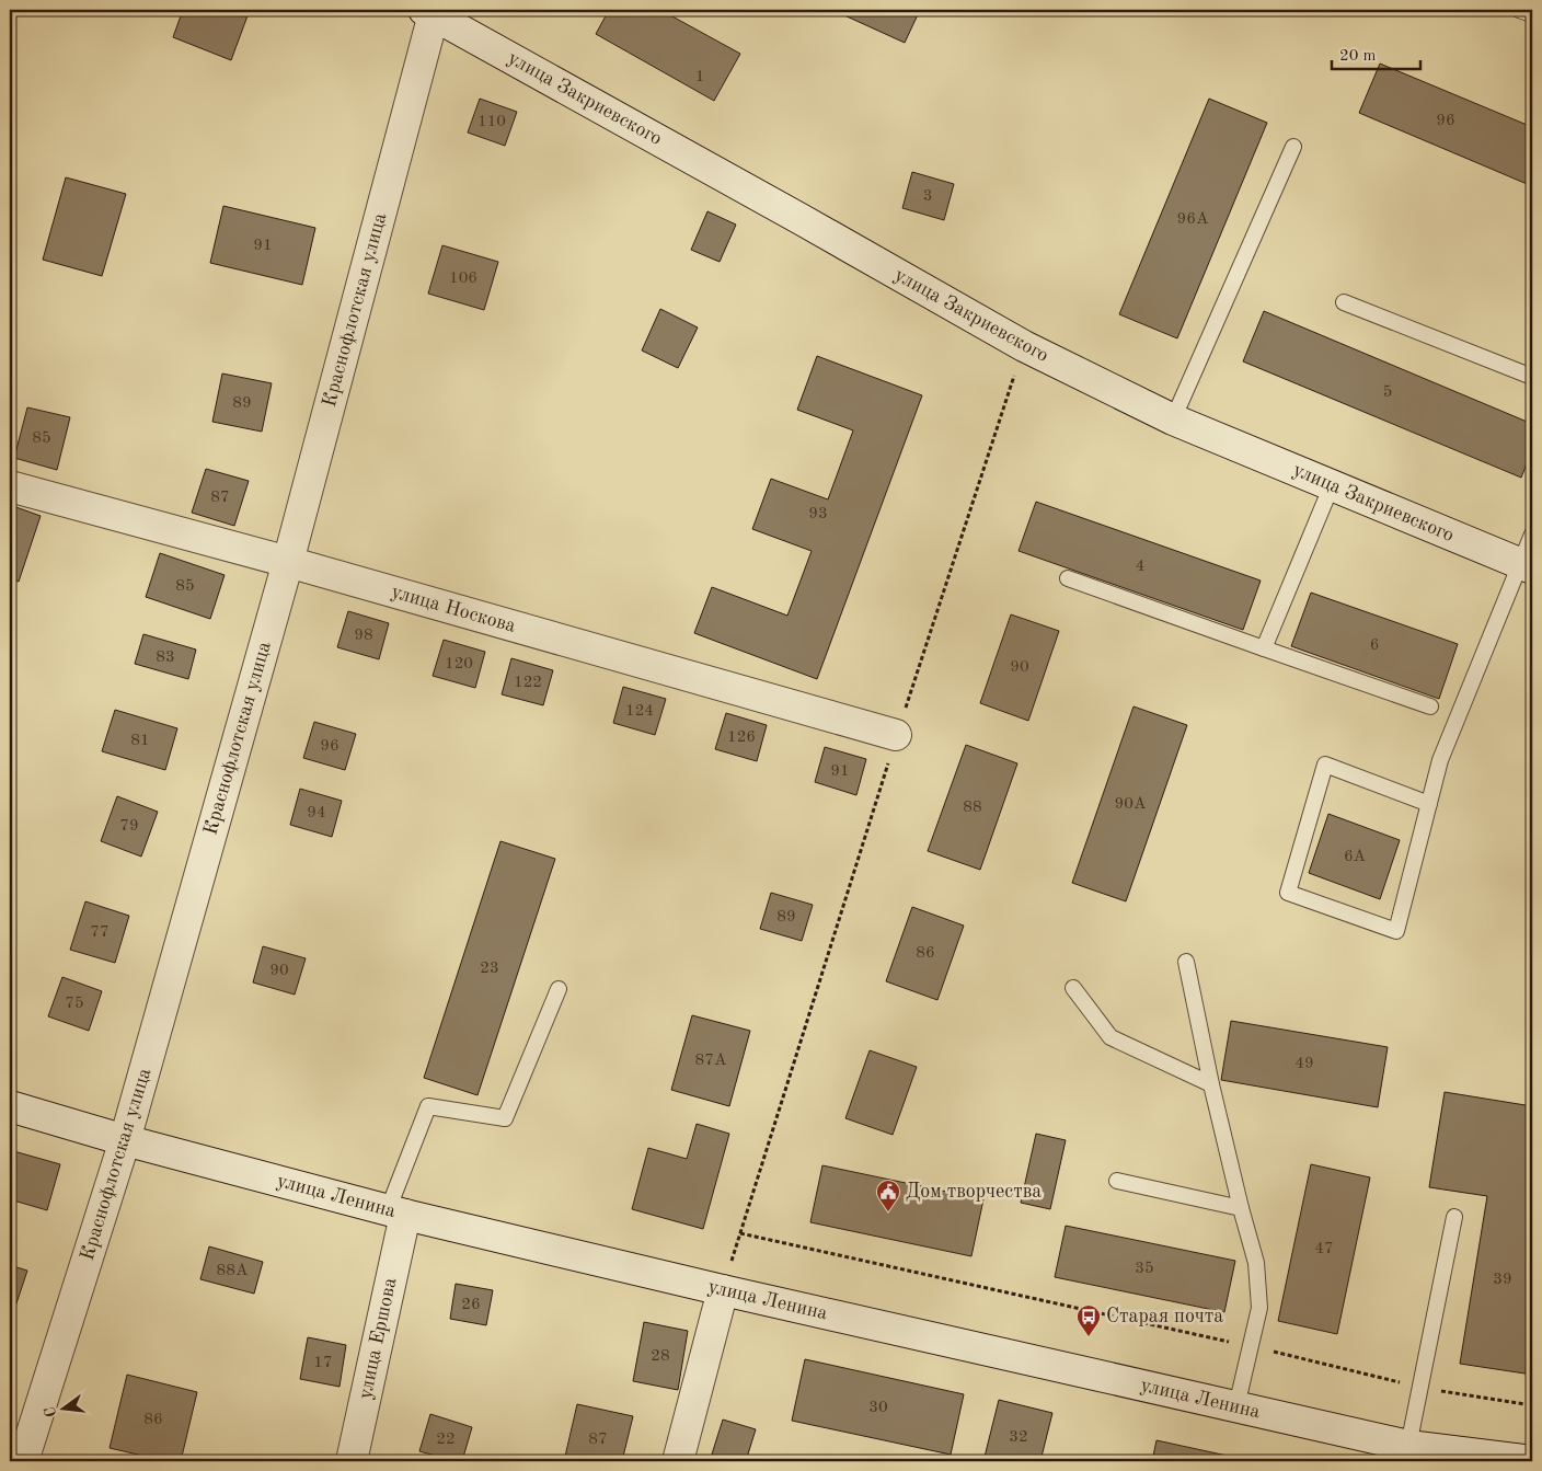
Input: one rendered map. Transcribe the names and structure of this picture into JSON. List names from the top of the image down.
{
  "streets": {
    "street": [
      "улица Закриевского",
      "Краснофлотская улица",
      "улица Носкова",
      "улица Ленина",
      "улица Ершова"
    ]
  },
  "crossings": [
    ["улица Закриевского", "Краснофлотская улица"],
    ["Краснофлотская улица", "улица Носкова"],
    ["Краснофлотская улица", "улица Ленина"],
    ["улица Ленина", "улица Ершова"]
  ],
  "places": {
    "public building": ["Дом творчества"],
    "bus stop": ["Старая почта"]
  },
  "house_numbers": [
    "1",
    "96",
    "110",
    "3",
    "96А",
    "91",
    "106",
    "5",
    "89",
    "85",
    "87",
    "93",
    "4",
    "85",
    "98",
    "6",
    "83",
    "120",
    "90",
    "122",
    "124",
    "126",
    "81",
    "96",
    "91",
    "90А",
    "88",
    "94",
    "79",
    "6А",
    "89",
    "77",
    "86",
    "23",
    "90",
    "75",
    "87А",
    "49",
    "47",
    "35",
    "88А",
    "39",
    "26",
    "28",
    "17",
    "30",
    "86",
    "32",
    "22",
    "87"
  ],
  "scale_bar": "20 m",
  "north": "left"
}
